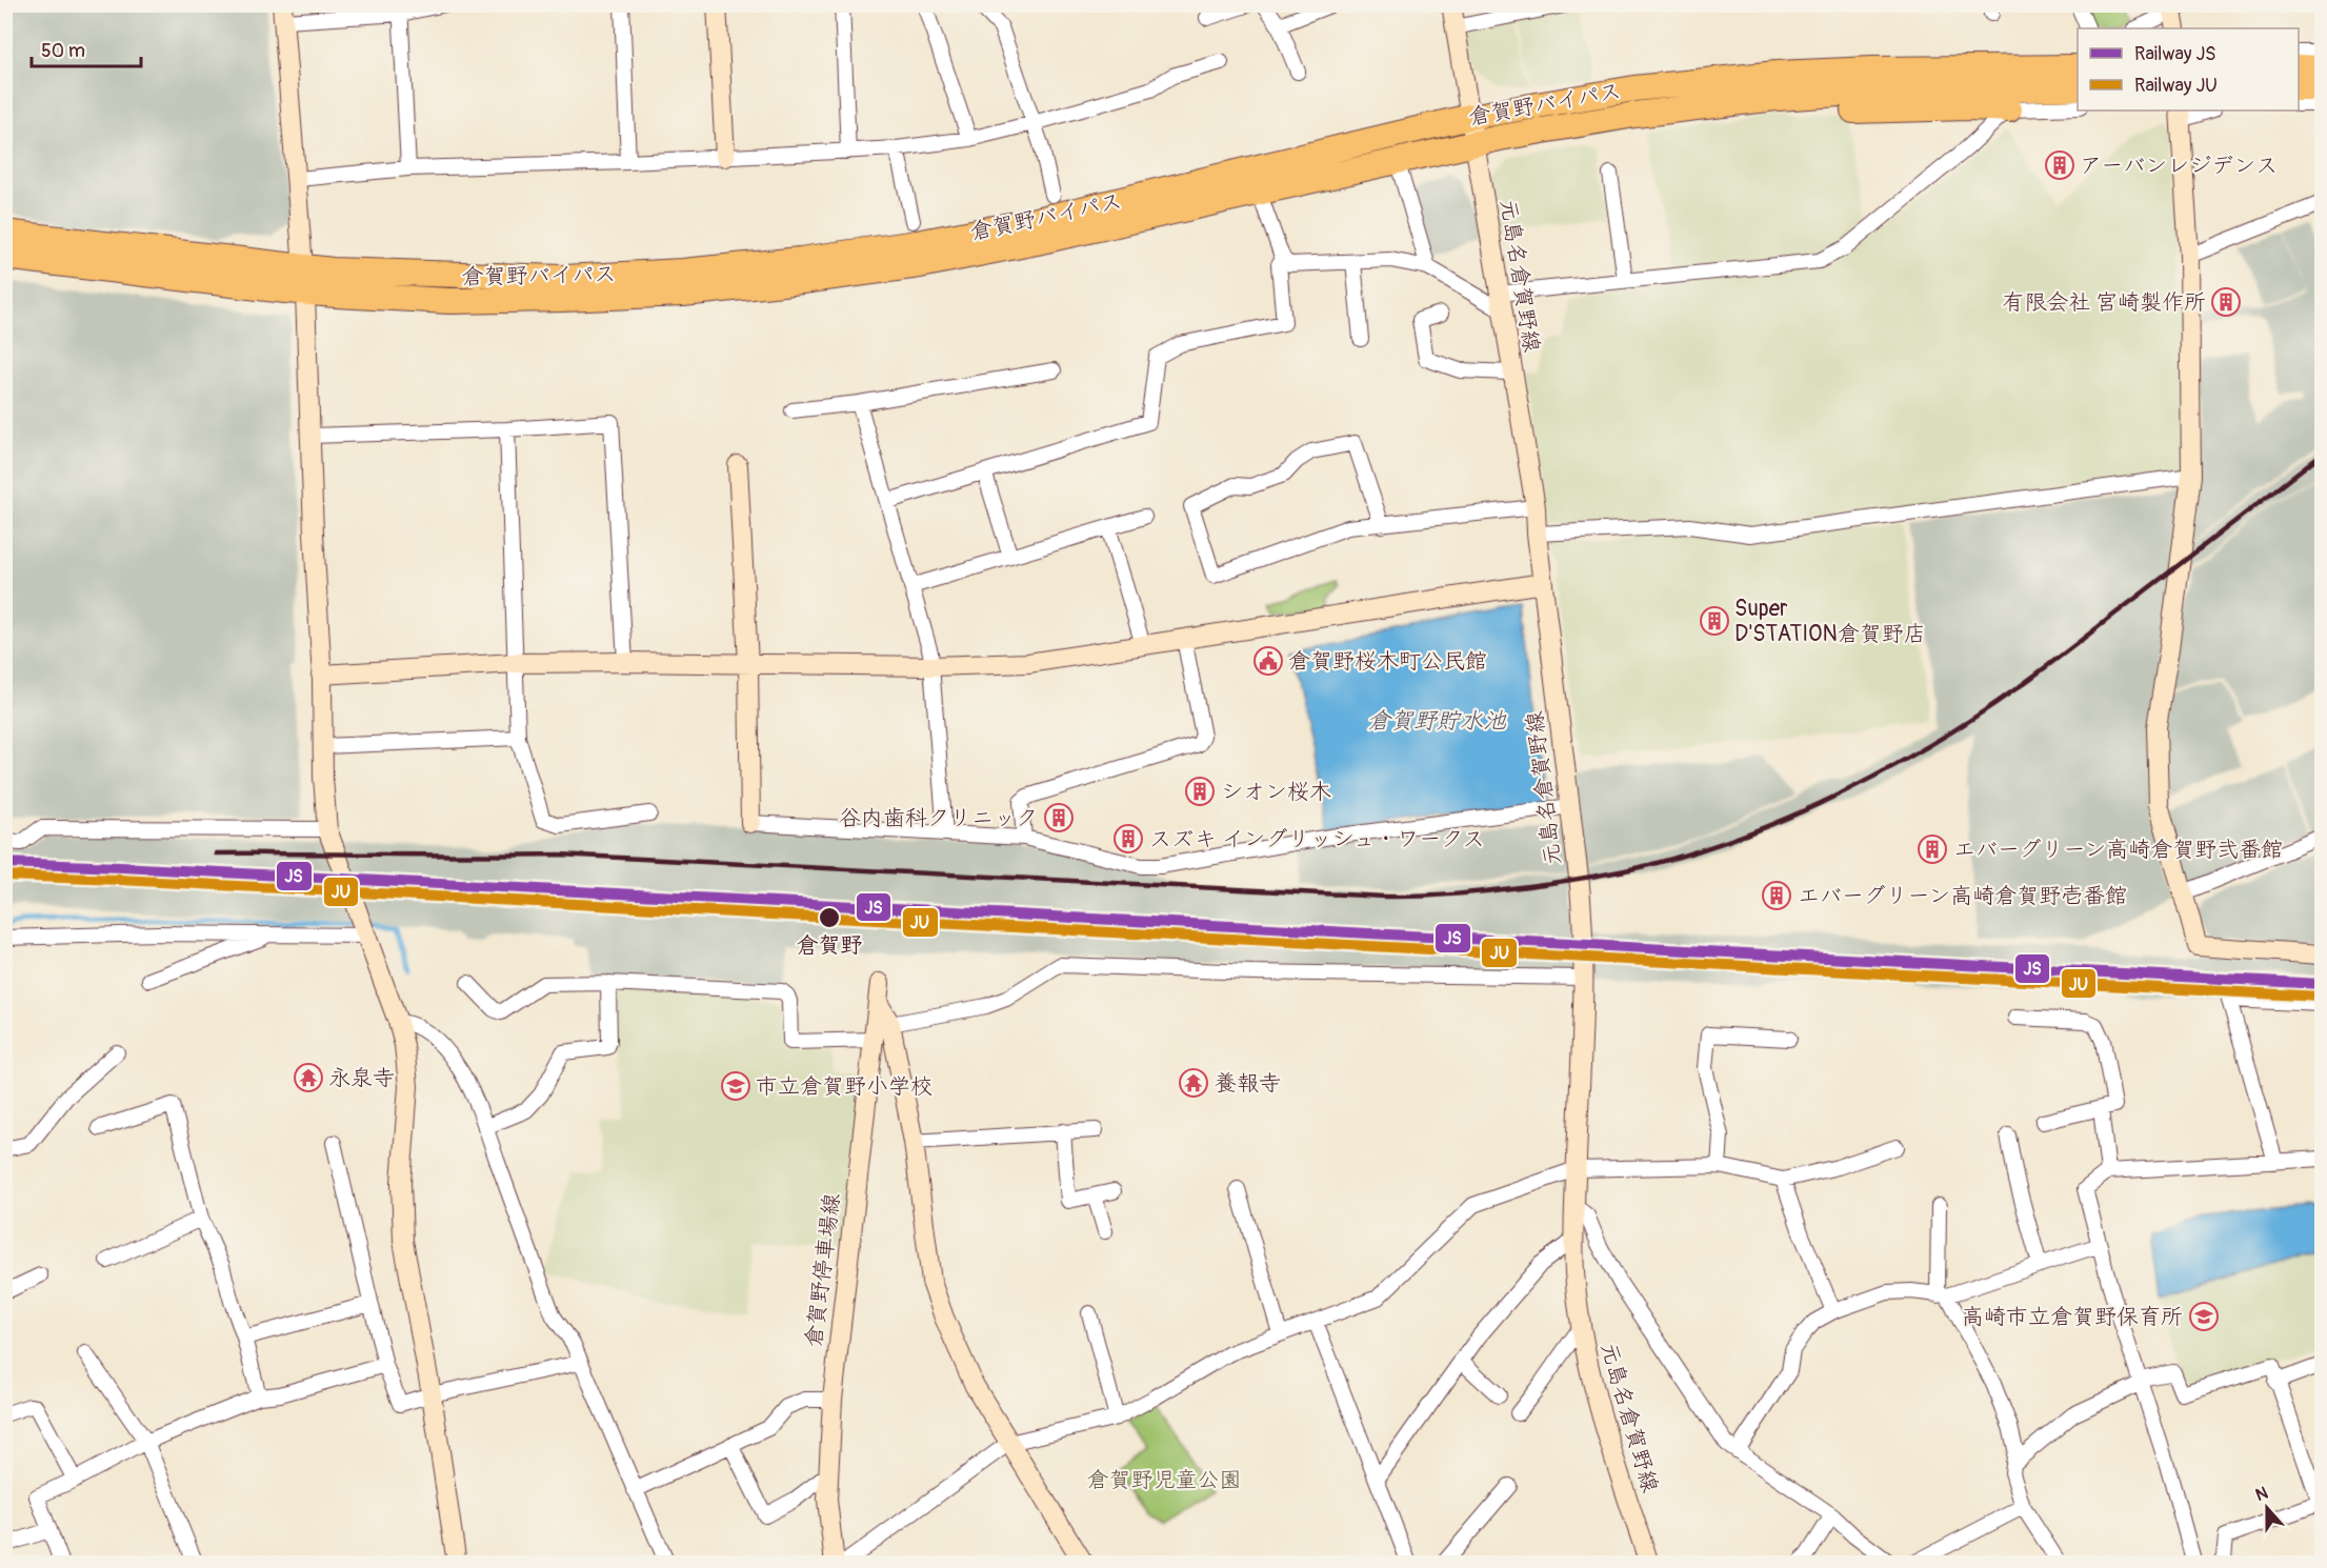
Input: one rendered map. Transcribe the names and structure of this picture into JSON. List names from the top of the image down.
{
  "streets": {
    "highway": ["倉賀野バイパス"],
    "street": ["元島名倉賀野線", "倉賀野停車場線"]
  },
  "crossings": [
    ["倉賀野バイパス", "元島名倉賀野線"]
  ],
  "water": ["倉賀野貯水池"],
  "parks": ["倉賀野児童公園"],
  "places": {
    "building": [
      "アーバンレジデンス",
      "有限会社 宮崎製作所",
      "Super D'STATION倉賀野店",
      "シオン桜木",
      "谷内歯科クリニック",
      "スズキ イングリッシュ・ワークス",
      "エバーグリーン高崎倉賀野弐番館",
      "エバーグリーン高崎倉賀野壱番館"
    ],
    "public building": ["倉賀野桜木町公民館"],
    "other": ["倉賀野"],
    "temple": ["永泉寺", "養報寺"],
    "school or university": ["市立倉賀野小学校", "高崎市立倉賀野保育所"]
  },
  "lines": ["rail line JS", "rail line JU"],
  "legend": ["Railway JS", "Railway JU"],
  "scale_bar": "50 m",
  "north": "top"
}
